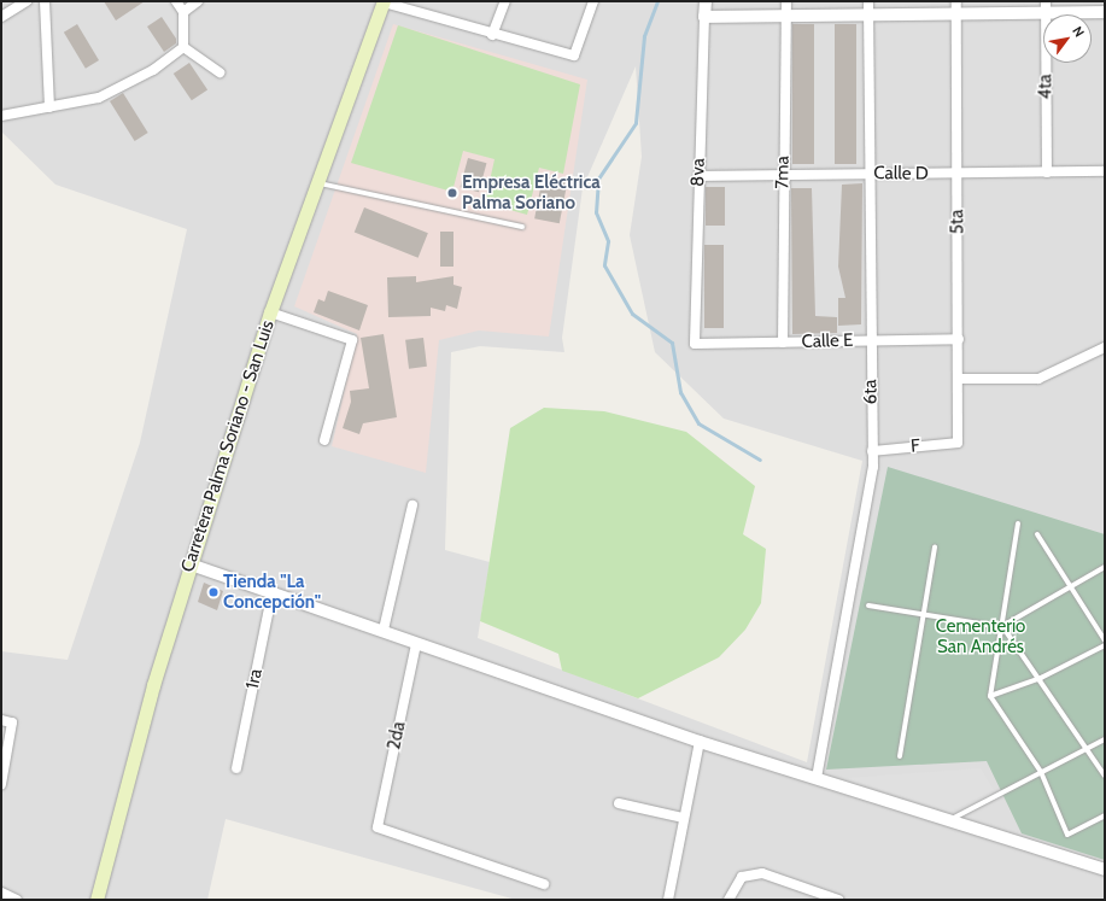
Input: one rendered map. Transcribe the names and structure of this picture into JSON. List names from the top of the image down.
{
  "streets": {
    "main road": ["Carretera Palma Soriano - San Luis"],
    "street": [
      "4ta",
      "8va",
      "7ma",
      "Calle D",
      "5ta",
      "Calle E",
      "6ta",
      "F",
      "1ra",
      "2da"
    ]
  },
  "crossings": [
    ["4ta", "Calle D"],
    ["8va", "Calle D"],
    ["8va", "Calle E"],
    ["7ma", "Calle D"],
    ["7ma", "Calle E"],
    ["Calle D", "5ta"],
    ["Calle D", "6ta"],
    ["5ta", "Calle E"],
    ["5ta", "F"],
    ["Calle E", "6ta"],
    ["6ta", "F"]
  ],
  "parks": ["Cementerio San Andrés"],
  "places": ["Empresa Eléctrica Palma Soriano", "Tienda \"La Concepción\""],
  "north": "top right"
}
